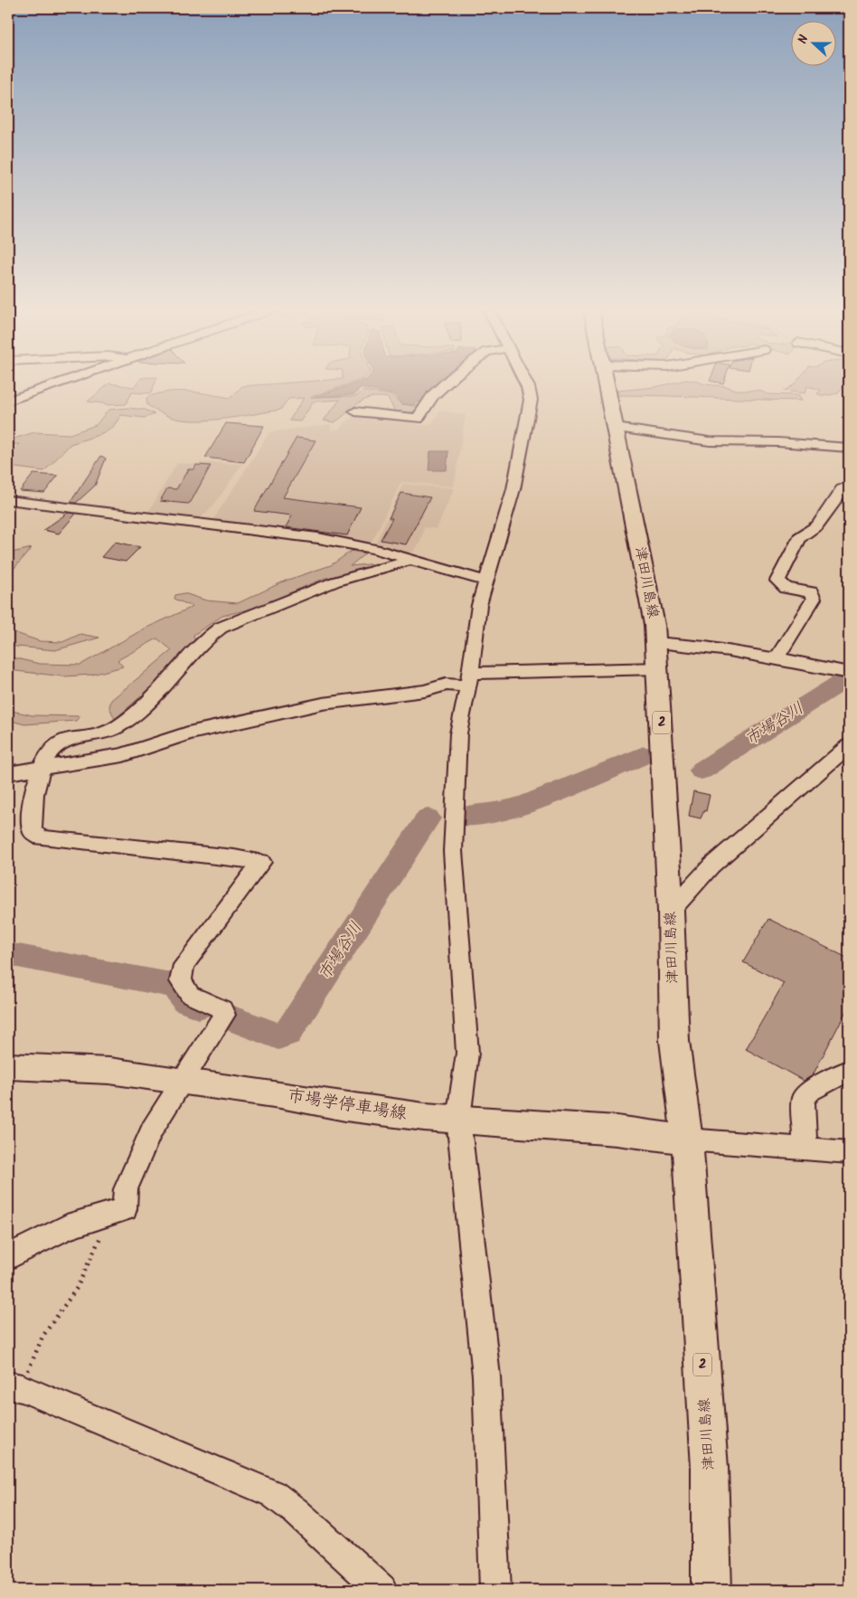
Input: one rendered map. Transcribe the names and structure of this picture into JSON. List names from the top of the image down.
{
  "streets": {
    "main road": ["津田川島線", "2", "市場学停車場線"]
  },
  "crossings": [
    ["津田川島線", "市場学停車場線"]
  ],
  "water": ["市場谷川"],
  "north": "left"
}
